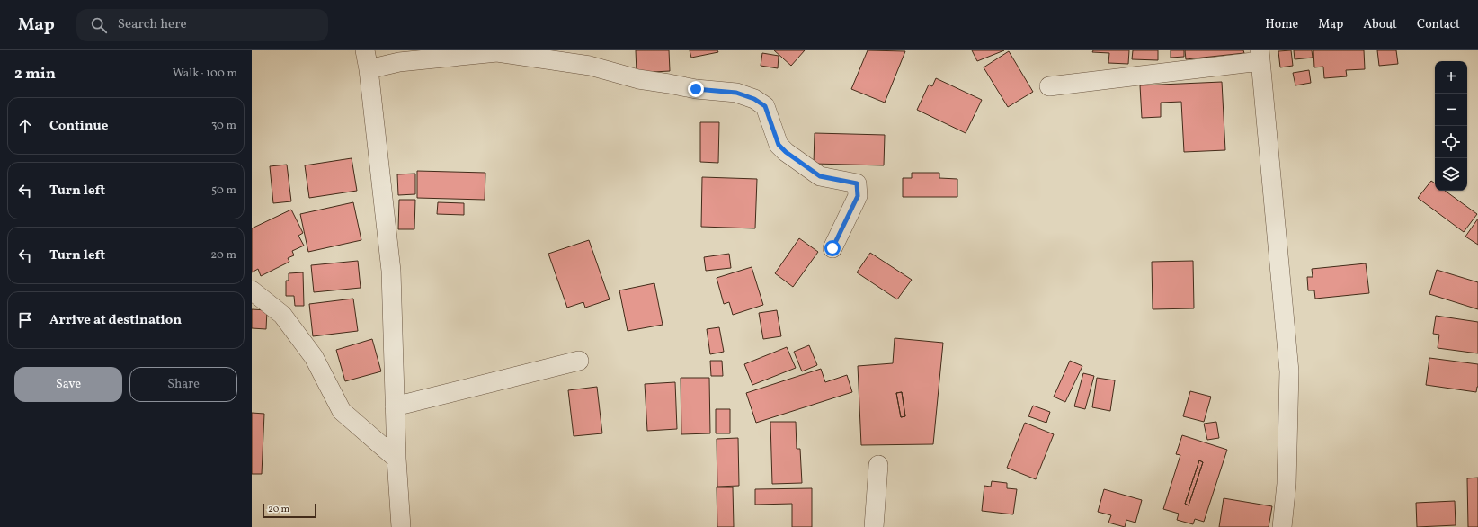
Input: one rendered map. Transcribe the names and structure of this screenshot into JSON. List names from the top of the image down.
{
  "scale_bar": "20 m",
  "page": {
    "header": "Map",
    "search": "Search here",
    "nav": [
      "Home",
      "Map",
      "About",
      "Contact"
    ],
    "heading": ["2 min", "Walk · 100 m"],
    "map_buttons": ["+", "−"],
    "list": [
      ["Continue", "30 m"],
      ["Turn left", "50 m"],
      ["Turn left", "20 m"],
      "Arrive at destination"
    ],
    "buttons": ["Save", "Share"],
    "scale": "20 m"
  }
}
